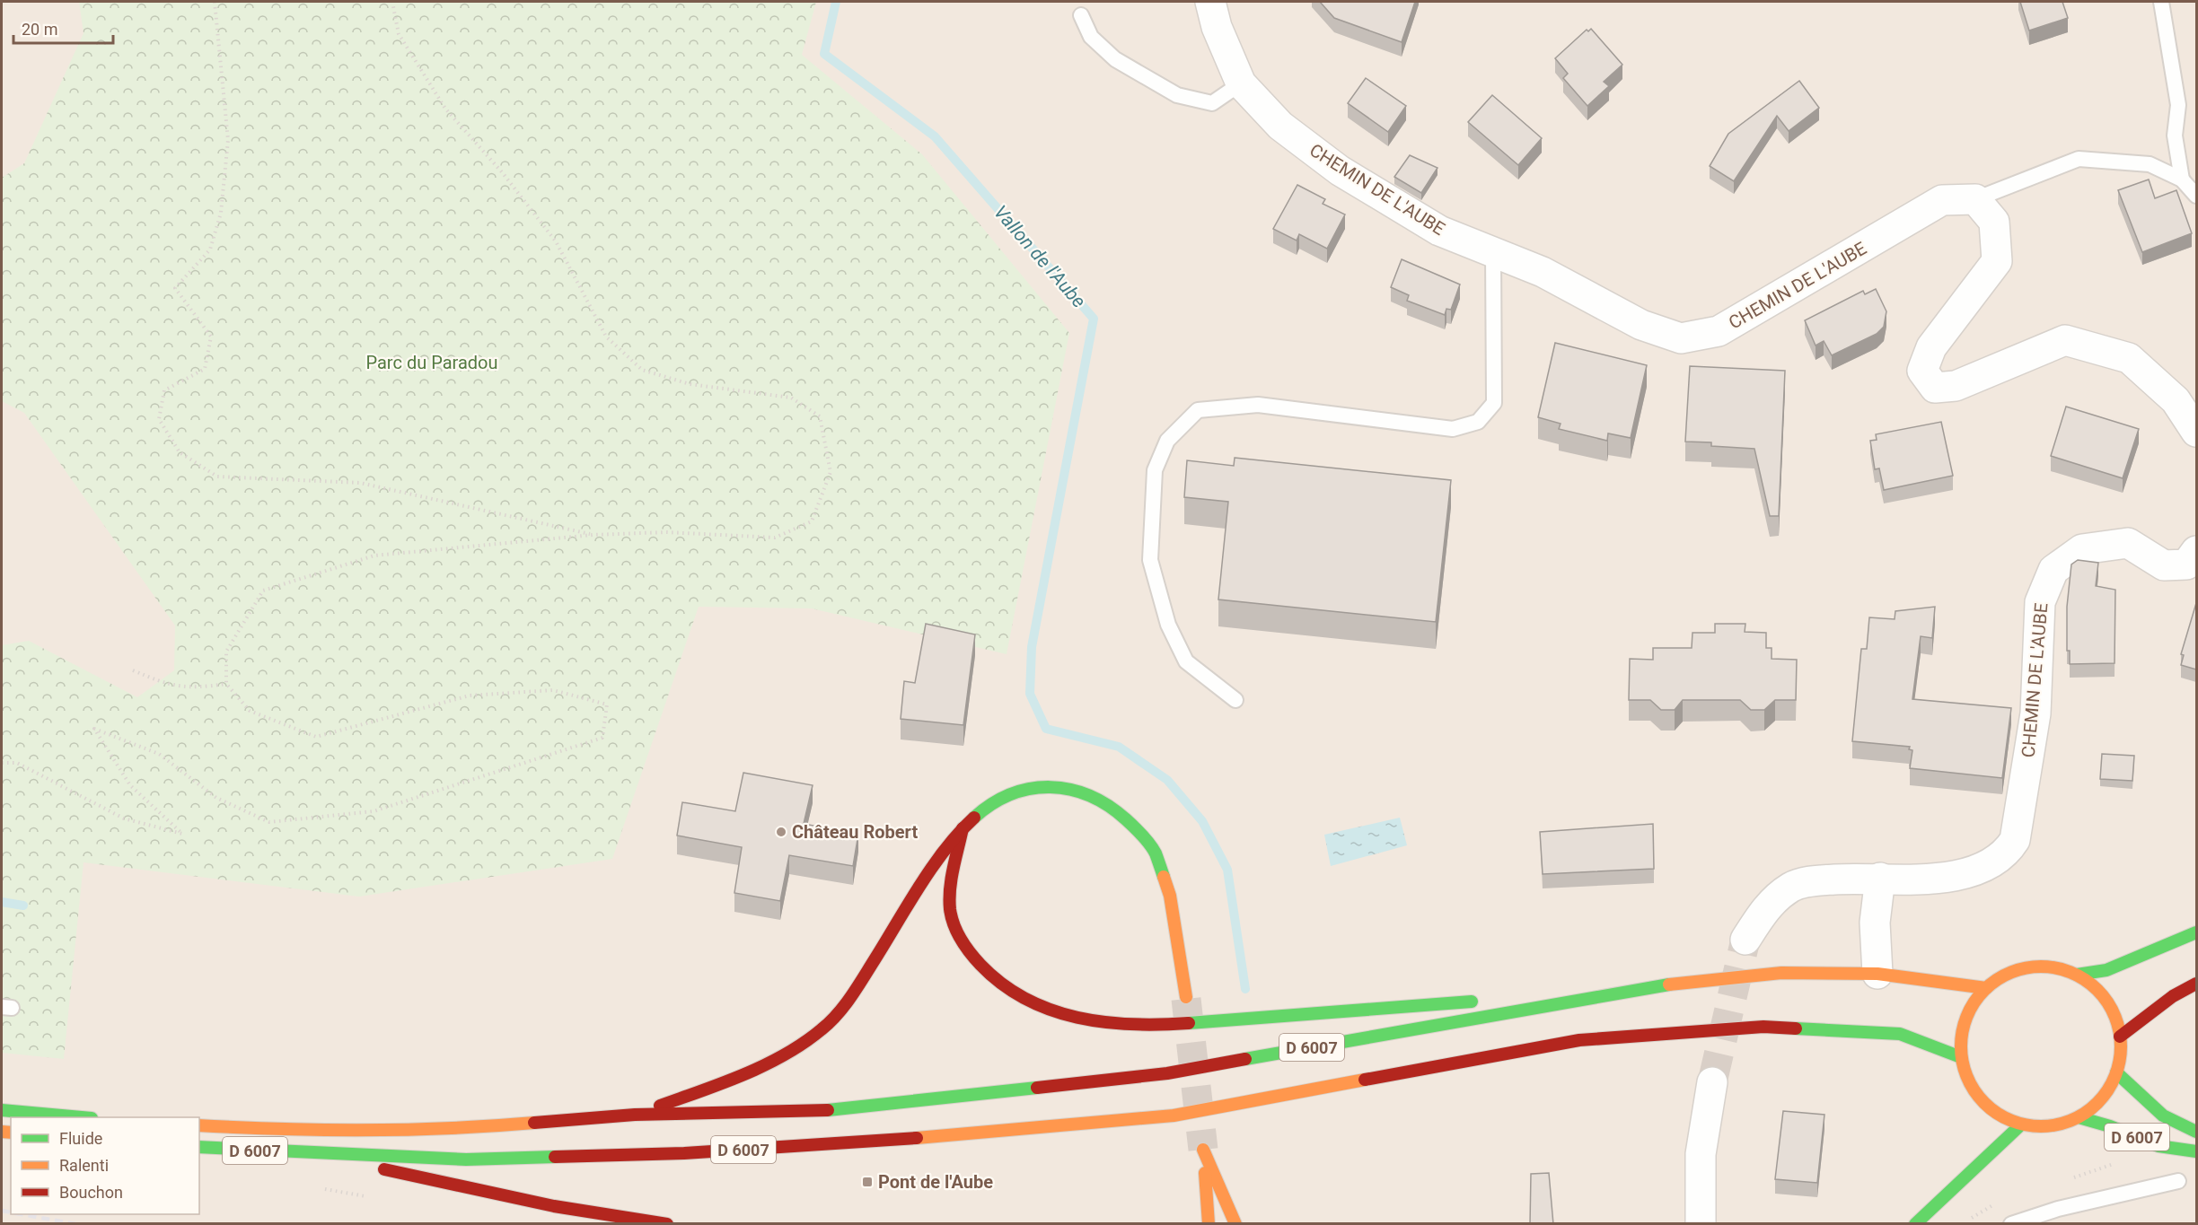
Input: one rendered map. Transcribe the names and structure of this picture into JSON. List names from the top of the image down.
{
  "streets": {
    "main road": ["D 6007"],
    "street": ["CHEMIN DE L'AUBE"]
  },
  "water": ["Vallon de l'Aube"],
  "parks": ["Parc du Paradou"],
  "places": {
    "other": ["Château Robert"],
    "transit": ["Pont de l'Aube"]
  },
  "legend": ["Fluide", "Ralenti", "Bouchon"],
  "scale_bar": "20 m"
}
